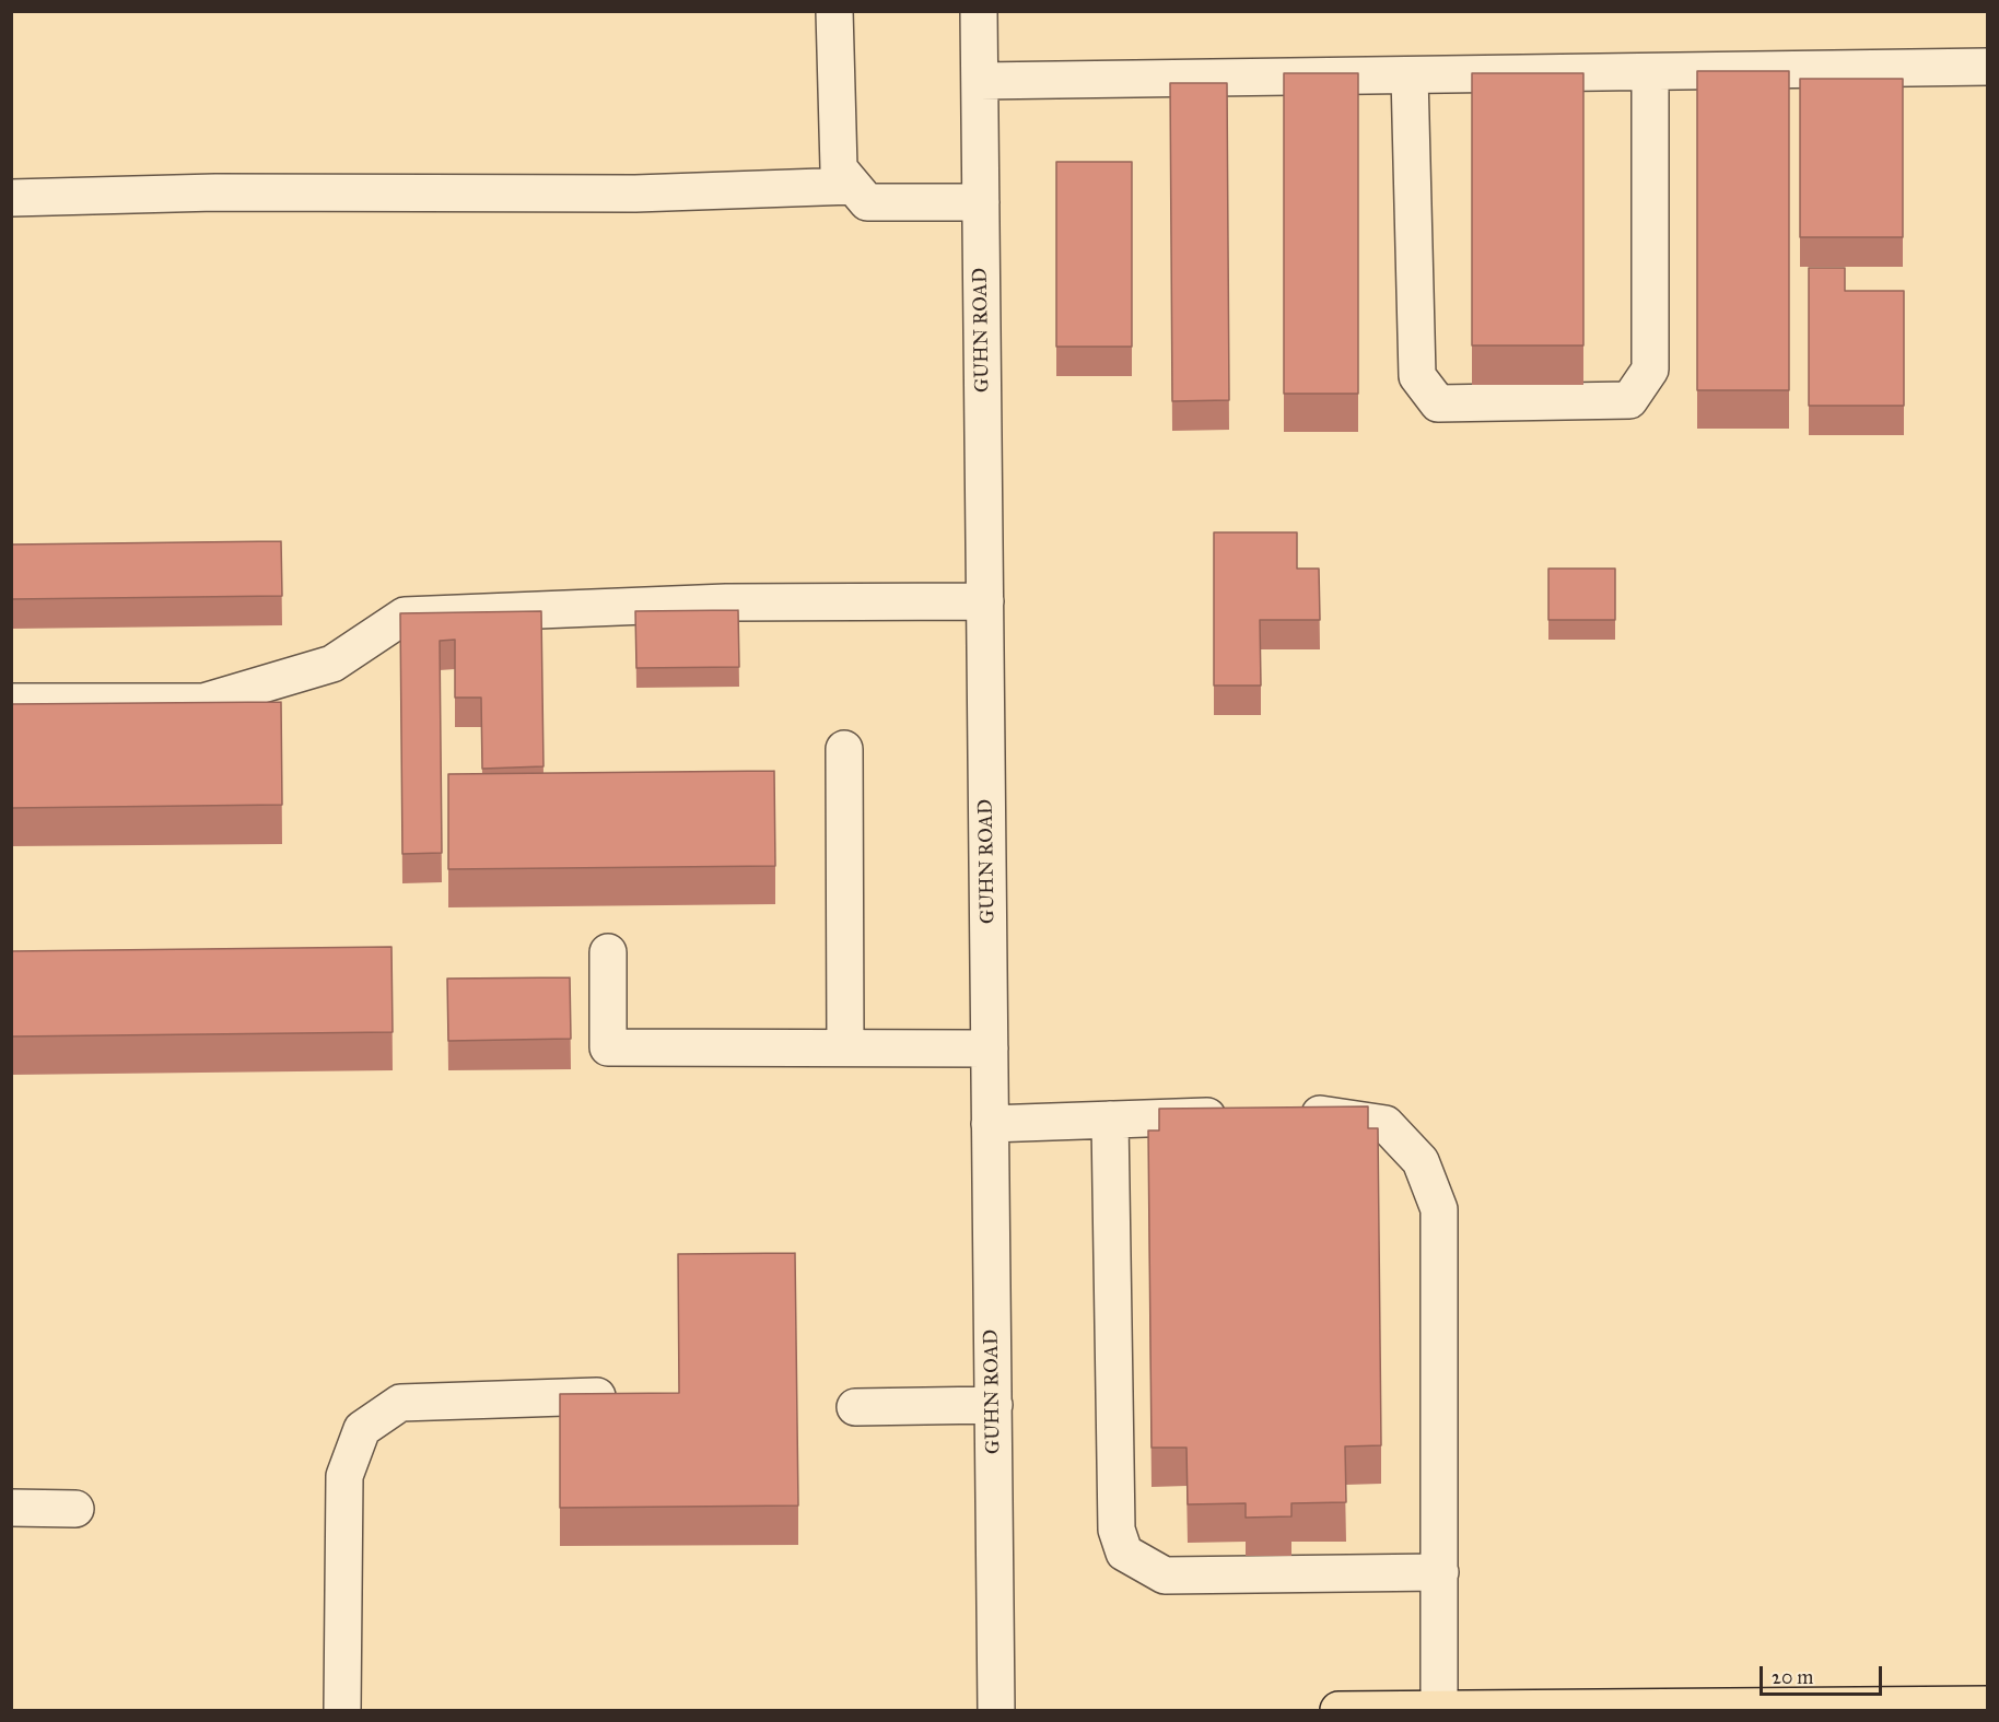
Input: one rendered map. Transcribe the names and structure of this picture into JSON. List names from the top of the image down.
{
  "streets": {
    "street": ["GUHN ROAD"]
  },
  "scale_bar": "20 m"
}
